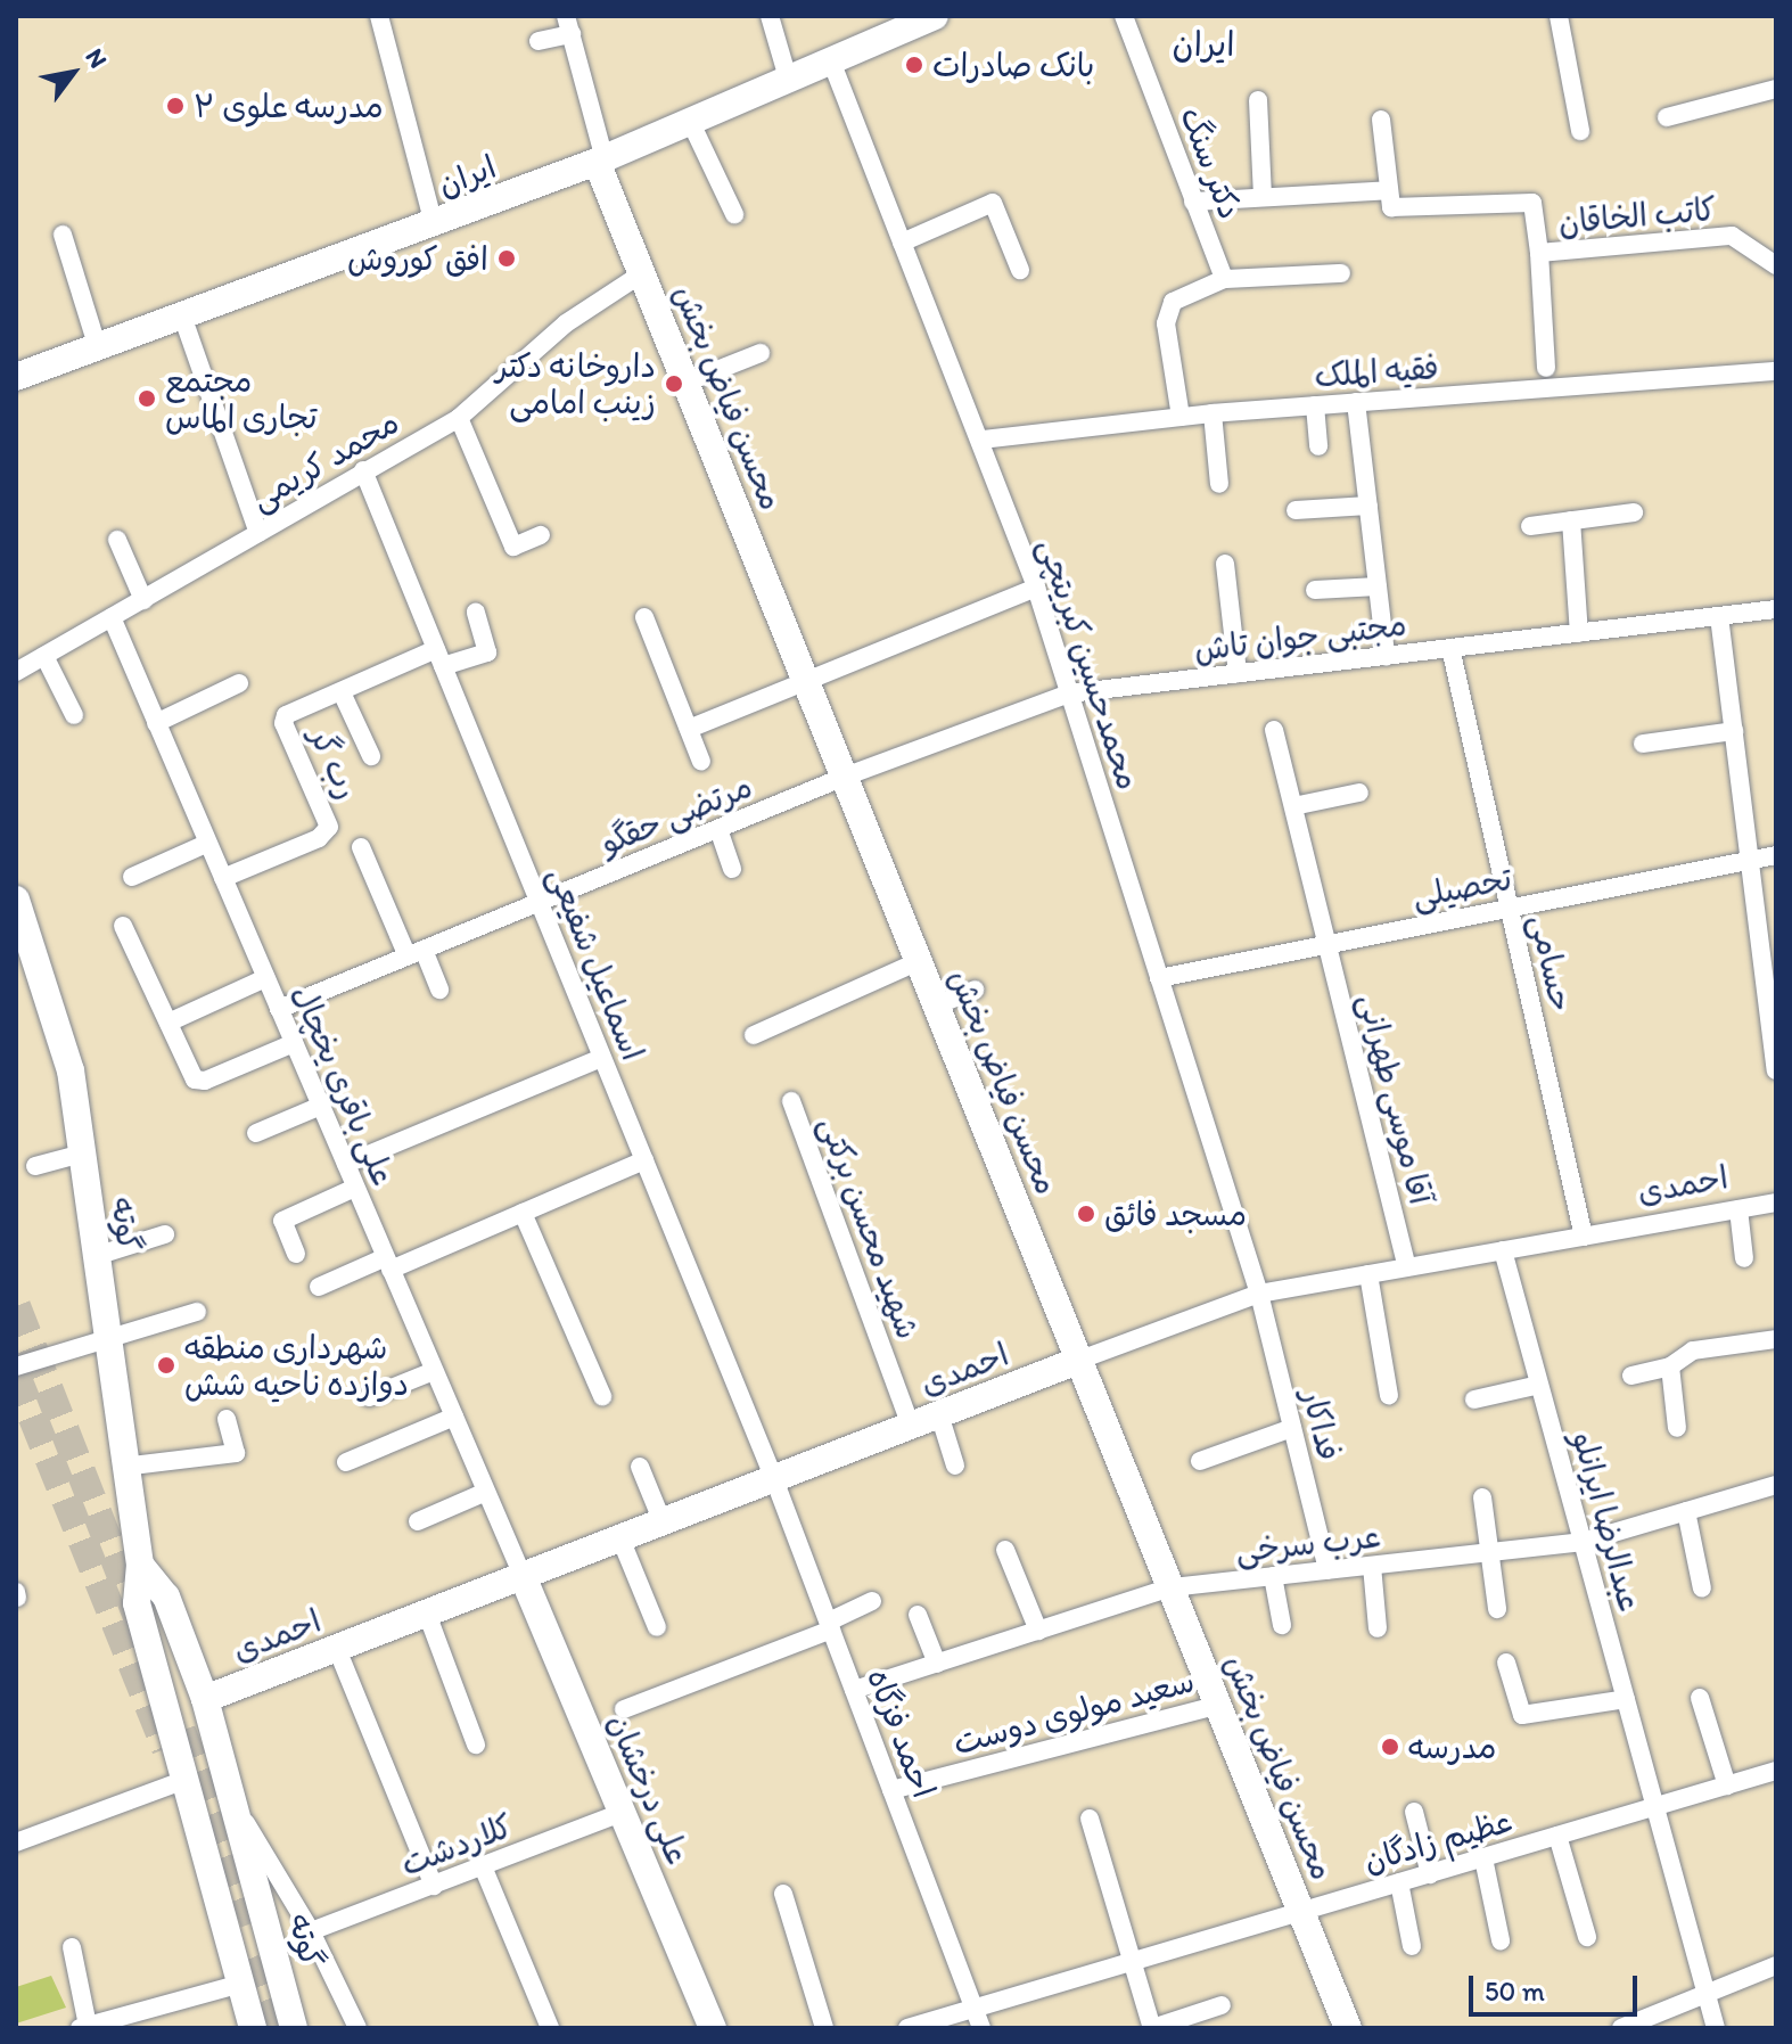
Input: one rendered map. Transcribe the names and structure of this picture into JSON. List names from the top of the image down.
{
  "streets": {
    "street": [
      "دکتر سنگ",
      "ایران",
      "کاتب الخاقان",
      "فقیه الملک",
      "محسن فیاض بخش",
      "محمد کریمی",
      "مجتبی جوان تاش",
      "محمدحسین کبریتچی",
      "رب گر",
      "مرتضی حقگو",
      "تحصیلی",
      "حسامی",
      "اسماعیل شفیعی",
      "علی باقری یخچال",
      "آقا موسی طهرانی",
      "احمدی",
      "گوته",
      "شهید محسن برکتی",
      "فداکار",
      "عبدالرضا ایرانلو",
      "عرب سرخی",
      "سعید مولوی دوست",
      "احمد فزگاه",
      "علی درخشان",
      "عظیم زادگان",
      "کلاردشت"
    ]
  },
  "crossings": [
    ["ایران", "محسن فیاض بخش"],
    ["ایران", "محمدحسین کبریتچی"],
    ["فقیه الملک", "محمدحسین کبریتچی"],
    ["محسن فیاض بخش", "محمد کریمی"],
    ["محسن فیاض بخش", "مجتبی جوان تاش"],
    ["محسن فیاض بخش", "مرتضی حقگو"],
    ["محسن فیاض بخش", "احمدی"],
    ["محسن فیاض بخش", "عرب سرخی"],
    ["محسن فیاض بخش", "سعید مولوی دوست"],
    ["محسن فیاض بخش", "عظیم زادگان"],
    ["محمد کریمی", "اسماعیل شفیعی"],
    ["محمد کریمی", "علی باقری یخچال"],
    ["مجتبی جوان تاش", "محمدحسین کبریتچی"],
    ["مجتبی جوان تاش", "مرتضی حقگو"],
    ["مجتبی جوان تاش", "حسامی"],
    ["محمدحسین کبریتچی", "تحصیلی"],
    ["محمدحسین کبریتچی", "احمدی"],
    ["محمدحسین کبریتچی", "فداکار"],
    ["رب گر", "اسماعیل شفیعی"],
    ["رب گر", "علی باقری یخچال"],
    ["مرتضی حقگو", "اسماعیل شفیعی"],
    ["مرتضی حقگو", "علی باقری یخچال"],
    ["تحصیلی", "حسامی"],
    ["تحصیلی", "آقا موسی طهرانی"],
    ["حسامی", "احمدی"],
    ["اسماعیل شفیعی", "احمدی"],
    ["اسماعیل شفیعی", "احمد فزگاه"],
    ["علی باقری یخچال", "احمدی"],
    ["علی باقری یخچال", "علی درخشان"],
    ["آقا موسی طهرانی", "احمدی"],
    ["احمدی", "گوته"],
    ["احمدی", "شهید محسن برکتی"],
    ["احمدی", "فداکار"],
    ["احمدی", "عبدالرضا ایرانلو"],
    ["احمدی", "احمد فزگاه"],
    ["احمدی", "علی درخشان"],
    ["فداکار", "عرب سرخی"],
    ["عبدالرضا ایرانلو", "عرب سرخی"],
    ["عبدالرضا ایرانلو", "عظیم زادگان"],
    ["عرب سرخی", "احمد فزگاه"],
    ["سعید مولوی دوست", "احمد فزگاه"],
    ["احمد فزگاه", "عظیم زادگان"],
    ["علی درخشان", "کلاردشت"]
  ],
  "districts": ["ایران"],
  "places": [
    "بانک صادرات",
    "مدرسه علوی ۲",
    "افق کوروش",
    "داروخانه دکتر زینب امامی",
    "مجتمع تجاری الماس",
    "مسجد فائق",
    "شهرداری منطقه دوازده ناحیه شش",
    "مدرسه"
  ],
  "scale_bar": "50 m",
  "north": "top right"
}
